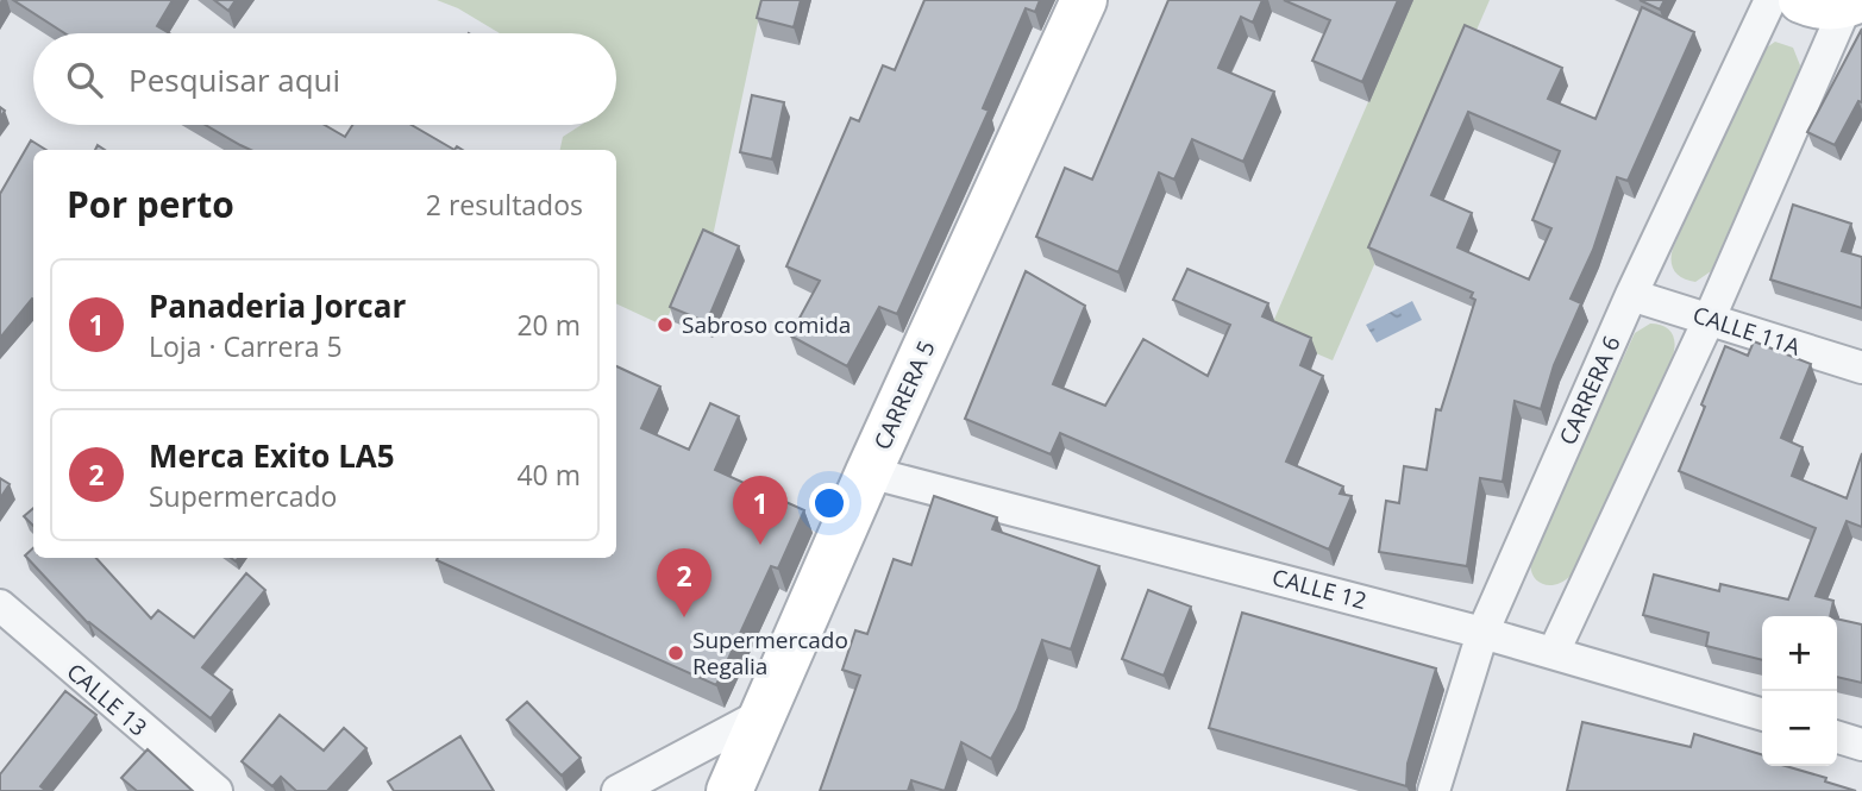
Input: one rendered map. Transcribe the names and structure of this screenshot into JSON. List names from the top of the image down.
{
  "streets": {
    "street": [
      "CALLE 11A",
      "CARRERA 6",
      "CARRERA 5",
      "CALLE 12",
      "CALLE 13"
    ]
  },
  "crossings": [
    ["CALLE 11A", "CARRERA 6"],
    ["CARRERA 6", "CALLE 12"],
    ["CARRERA 5", "CALLE 12"]
  ],
  "places": ["Sabroso comida", "Supermercado Regalia"],
  "page": {
    "search": "Pesquisar aqui",
    "heading": ["Por perto", "2 resultados"],
    "list": [
      {
        "mark": "1",
        "name": "Panaderia Jorcar",
        "note": "Loja · Carrera 5",
        "value": "20 m"
      },
      {
        "mark": "2",
        "name": "Merca Exito LA5",
        "note": "Supermercado",
        "value": "40 m"
      }
    ],
    "pins": ["1", "2"],
    "map_buttons": ["+", "−"]
  }
}
